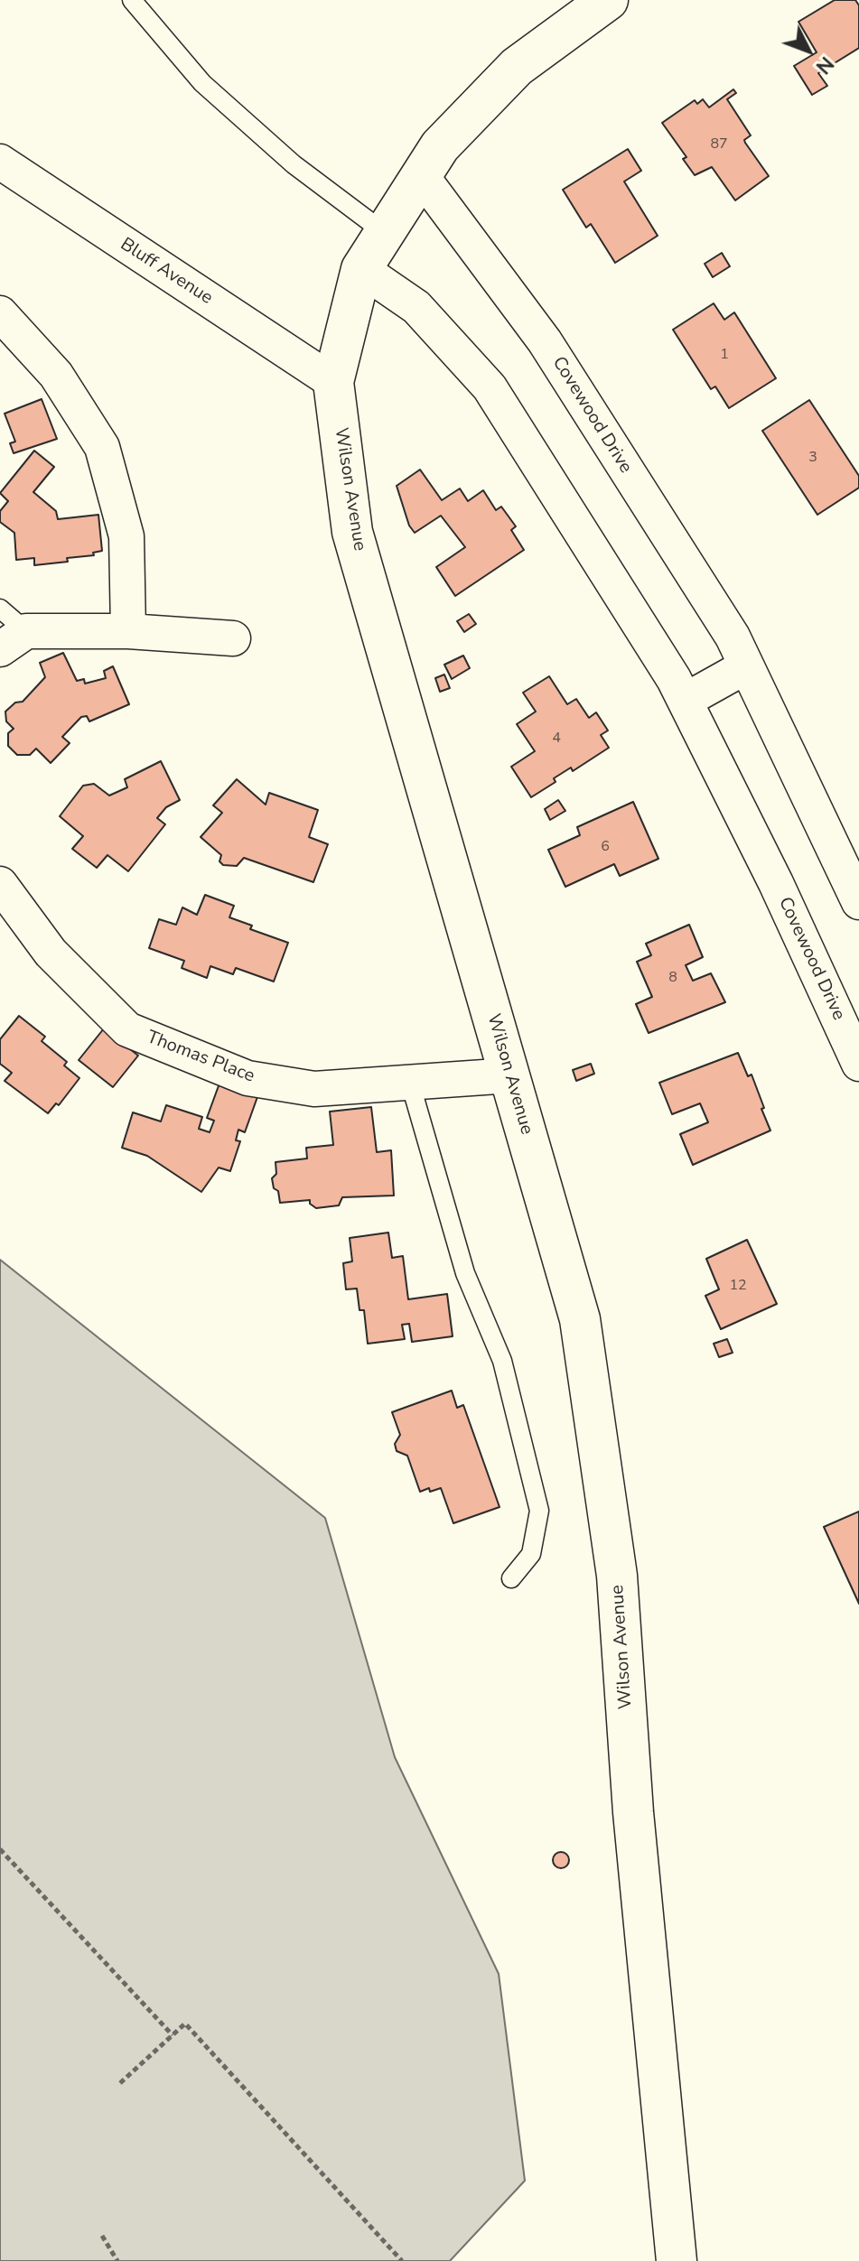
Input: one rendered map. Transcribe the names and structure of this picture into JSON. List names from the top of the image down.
{
  "streets": {
    "main road": ["Wilson Avenue"],
    "street": ["Bluff Avenue", "Covewood Drive", "Thomas Place"]
  },
  "crossings": [
    ["Bluff Avenue", "Wilson Avenue"],
    ["Covewood Drive", "Wilson Avenue"],
    ["Wilson Avenue", "Thomas Place"]
  ],
  "house_numbers": [
    "87",
    "1",
    "3",
    "4",
    "6",
    "8",
    "12"
  ],
  "north": "bottom right"
}
